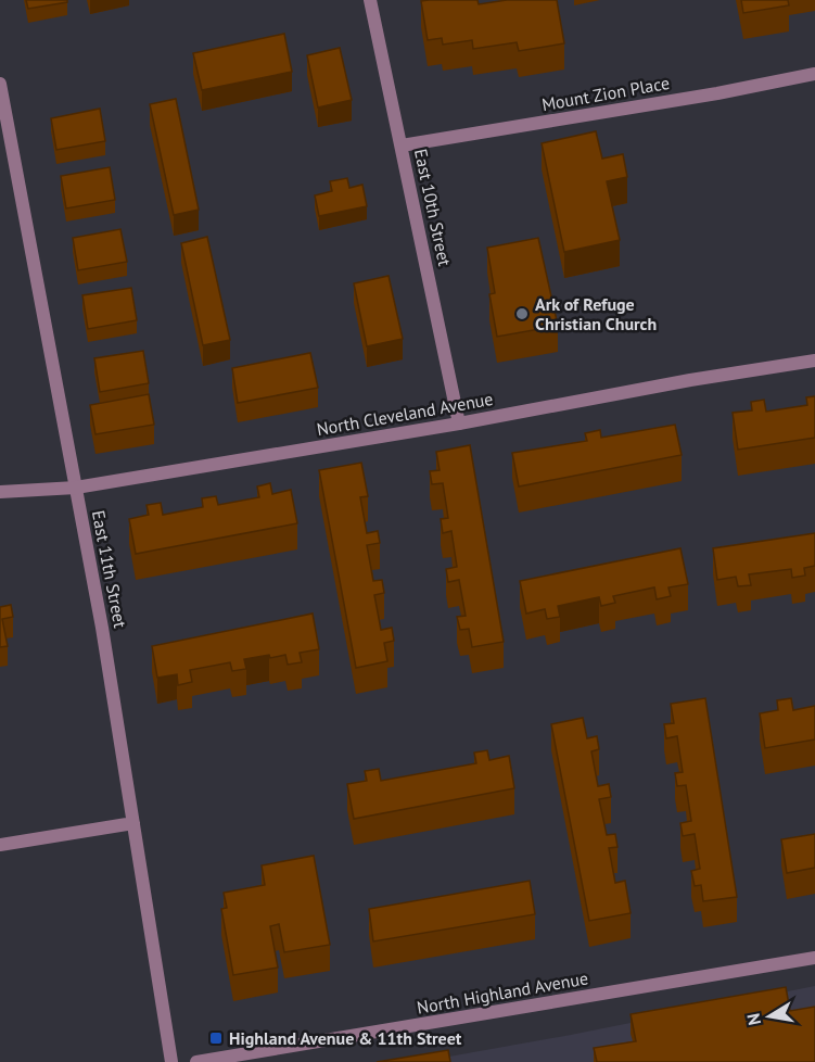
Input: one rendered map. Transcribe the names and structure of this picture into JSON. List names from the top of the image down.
{
  "streets": {
    "street": [
      "Mount Zion Place",
      "East 10th Street",
      "North Cleveland Avenue",
      "East 11th Street",
      "North Highland Avenue"
    ]
  },
  "crossings": [
    ["Mount Zion Place", "East 10th Street"],
    ["East 10th Street", "North Cleveland Avenue"],
    ["North Cleveland Avenue", "East 11th Street"]
  ],
  "places": {
    "other": ["Ark of Refuge Christian Church"],
    "transit": ["Highland Avenue & 11th Street"]
  },
  "north": "left"
}
